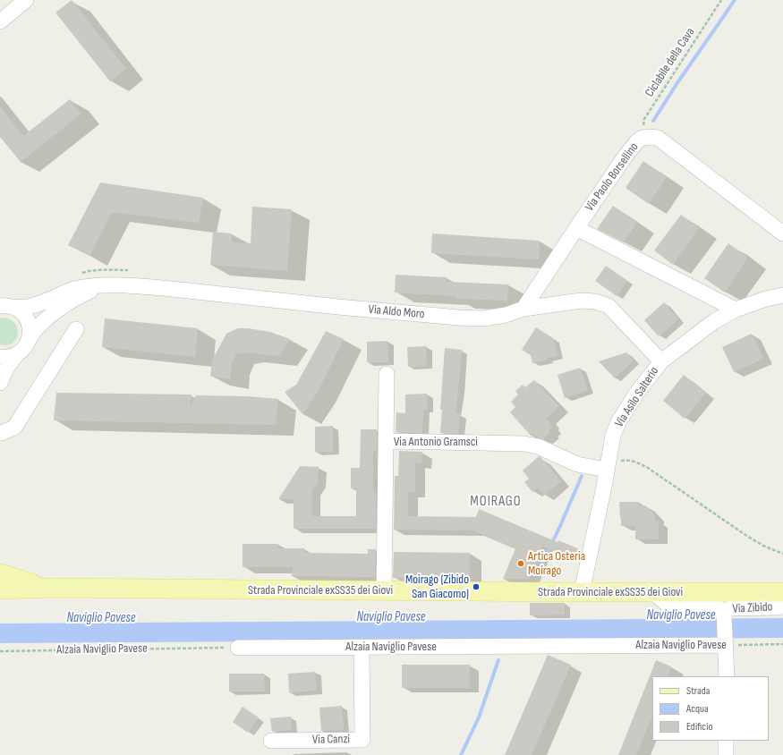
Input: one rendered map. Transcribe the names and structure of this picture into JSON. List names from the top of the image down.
{
  "streets": {
    "main road": ["Strada Provinciale exSS35 dei Giovi"],
    "street": [
      "Via Paolo Borsellino",
      "Via Aldo Moro",
      "Via Asilo Salterio",
      "Via Antonio Gramsci",
      "Via Zibido",
      "Alzaia Naviglio Pavese",
      "Via Canzi"
    ],
    "path": ["Ciclabile della Cava"]
  },
  "crossings": [
    ["Ciclabile della Cava", "Via Paolo Borsellino"],
    ["Via Paolo Borsellino", "Via Aldo Moro"],
    ["Via Aldo Moro", "Via Asilo Salterio"],
    ["Via Asilo Salterio", "Via Antonio Gramsci"],
    ["Via Asilo Salterio", "Strada Provinciale exSS35 dei Giovi"],
    ["Via Antonio Gramsci", "Strada Provinciale exSS35 dei Giovi"],
    ["Strada Provinciale exSS35 dei Giovi", "Via Zibido"],
    ["Via Zibido", "Alzaia Naviglio Pavese"],
    ["Alzaia Naviglio Pavese", "Via Canzi"]
  ],
  "districts": ["MOIRAGO"],
  "water": ["Naviglio Pavese"],
  "places": ["Artica Osteria Moirago", "Moirago (Zibido San Giacomo)"],
  "legend": ["Strada", "Acqua", "Edificio"]
}
